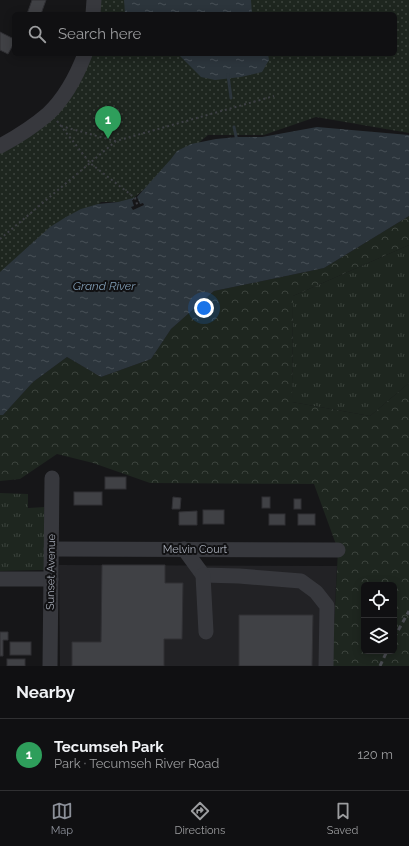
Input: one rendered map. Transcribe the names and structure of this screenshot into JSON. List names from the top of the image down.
{
  "streets": {
    "street": ["Melvin Court", "Sunset Avenue"]
  },
  "crossings": [
    ["Melvin Court", "Sunset Avenue"]
  ],
  "water": ["Grand River"],
  "page": {
    "search": "Search here",
    "pins": "1",
    "heading": "Nearby",
    "list": [
      {
        "mark": "1",
        "name": "Tecumseh Park",
        "note": "Park · Tecumseh River Road",
        "value": "120 m"
      }
    ],
    "nav": ["Map", "Directions", "Saved"]
  }
}
